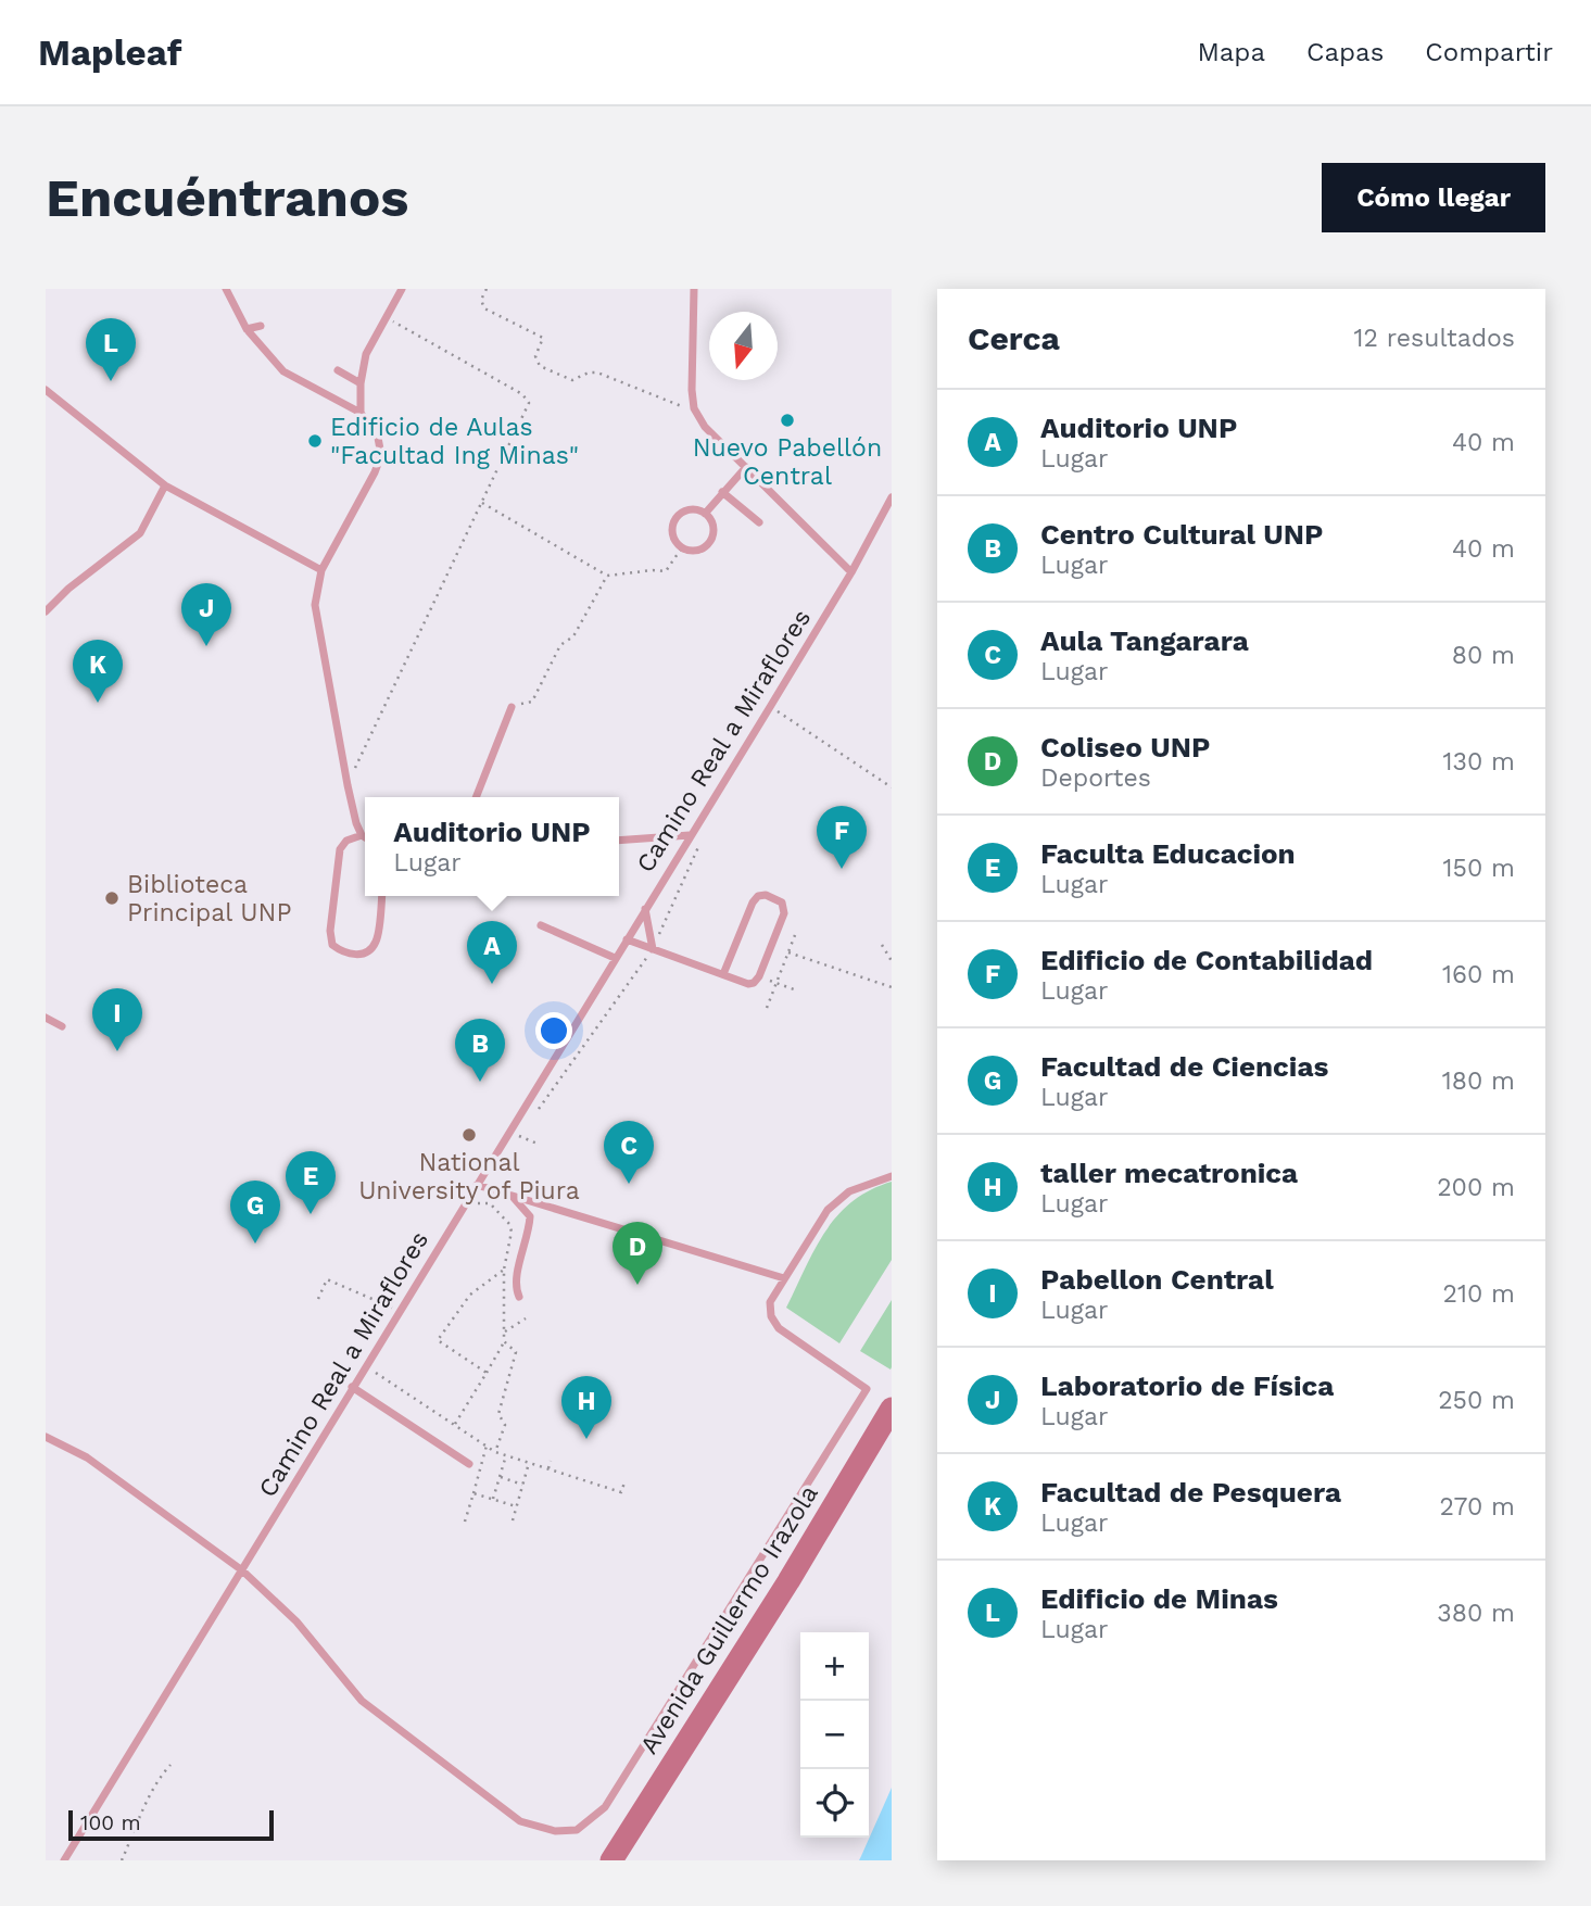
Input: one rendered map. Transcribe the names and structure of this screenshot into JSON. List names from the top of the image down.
{
  "streets": {
    "main road": ["Avenida Guillermo Irazola"],
    "lane": ["Camino Real a Miraflores"]
  },
  "places": [
    "Nuevo Pabellón Central",
    "Edificio de Aulas \"Facultad Ing Minas\"",
    "Biblioteca Principal UNP",
    "National University of Piura"
  ],
  "scale_bar": "100 m",
  "north": "bottom",
  "page": {
    "header": "Mapleaf",
    "nav": ["Mapa", "Capas", "Compartir"],
    "buttons": "Cómo llegar",
    "title": "Encuéntranos",
    "heading": ["Cerca", "12 resultados"],
    "pins": [
      "L",
      "J",
      "K",
      "F",
      "A",
      "I",
      "B",
      "C",
      "E",
      "G",
      "D",
      "H"
    ],
    "list": [
      {
        "mark": "A",
        "name": "Auditorio UNP",
        "note": "Lugar",
        "value": "40 m"
      },
      {
        "mark": "B",
        "name": "Centro Cultural UNP",
        "note": "Lugar",
        "value": "40 m"
      },
      {
        "mark": "C",
        "name": "Aula Tangarara",
        "note": "Lugar",
        "value": "80 m"
      },
      {
        "mark": "D",
        "name": "Coliseo UNP",
        "note": "Deportes",
        "value": "130 m"
      },
      {
        "mark": "E",
        "name": "Faculta Educacion",
        "note": "Lugar",
        "value": "150 m"
      },
      {
        "mark": "F",
        "name": "Edificio de Contabilidad",
        "note": "Lugar",
        "value": "160 m"
      },
      {
        "mark": "G",
        "name": "Facultad de Ciencias",
        "note": "Lugar",
        "value": "180 m"
      },
      {
        "mark": "H",
        "name": "taller mecatronica",
        "note": "Lugar",
        "value": "200 m"
      },
      {
        "mark": "I",
        "name": "Pabellon Central",
        "note": "Lugar",
        "value": "210 m"
      },
      {
        "mark": "J",
        "name": "Laboratorio de Física",
        "note": "Lugar",
        "value": "250 m"
      },
      {
        "mark": "K",
        "name": "Facultad de Pesquera",
        "note": "Lugar",
        "value": "270 m"
      },
      {
        "mark": "L",
        "name": "Edificio de Minas",
        "note": "Lugar",
        "value": "380 m"
      }
    ],
    "popup": ["Auditorio UNP", "Lugar"],
    "map_buttons": ["+", "−"],
    "scale": "100 m"
  }
}
